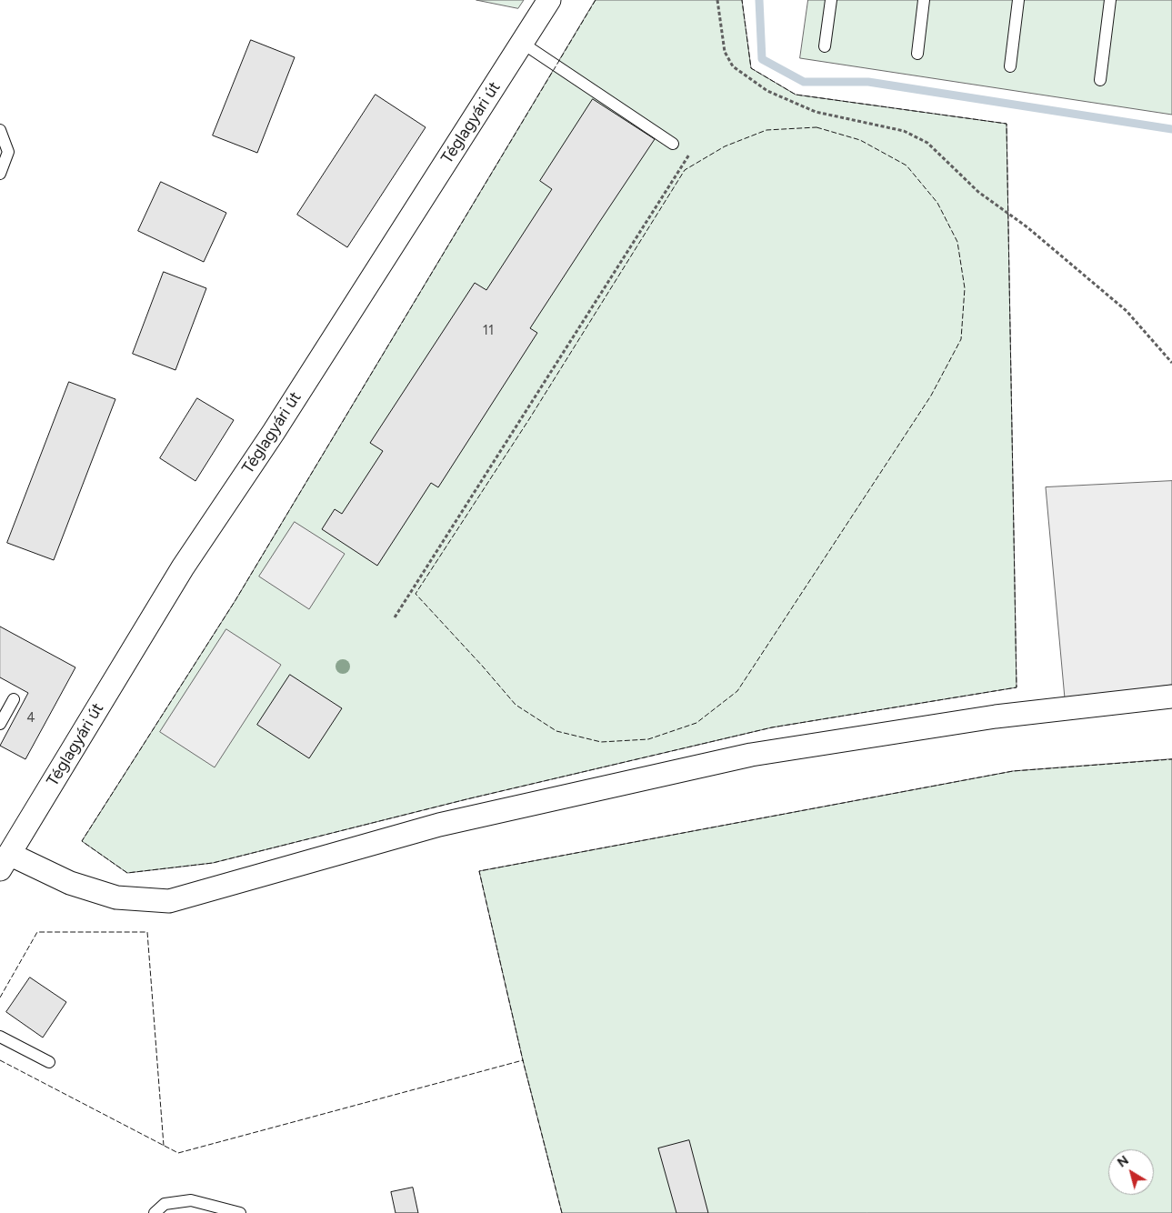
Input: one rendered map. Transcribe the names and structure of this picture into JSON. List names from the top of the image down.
{
  "streets": {
    "street": ["Téglagyári út"]
  },
  "house_numbers": ["11", "4"],
  "north": "top left"
}
